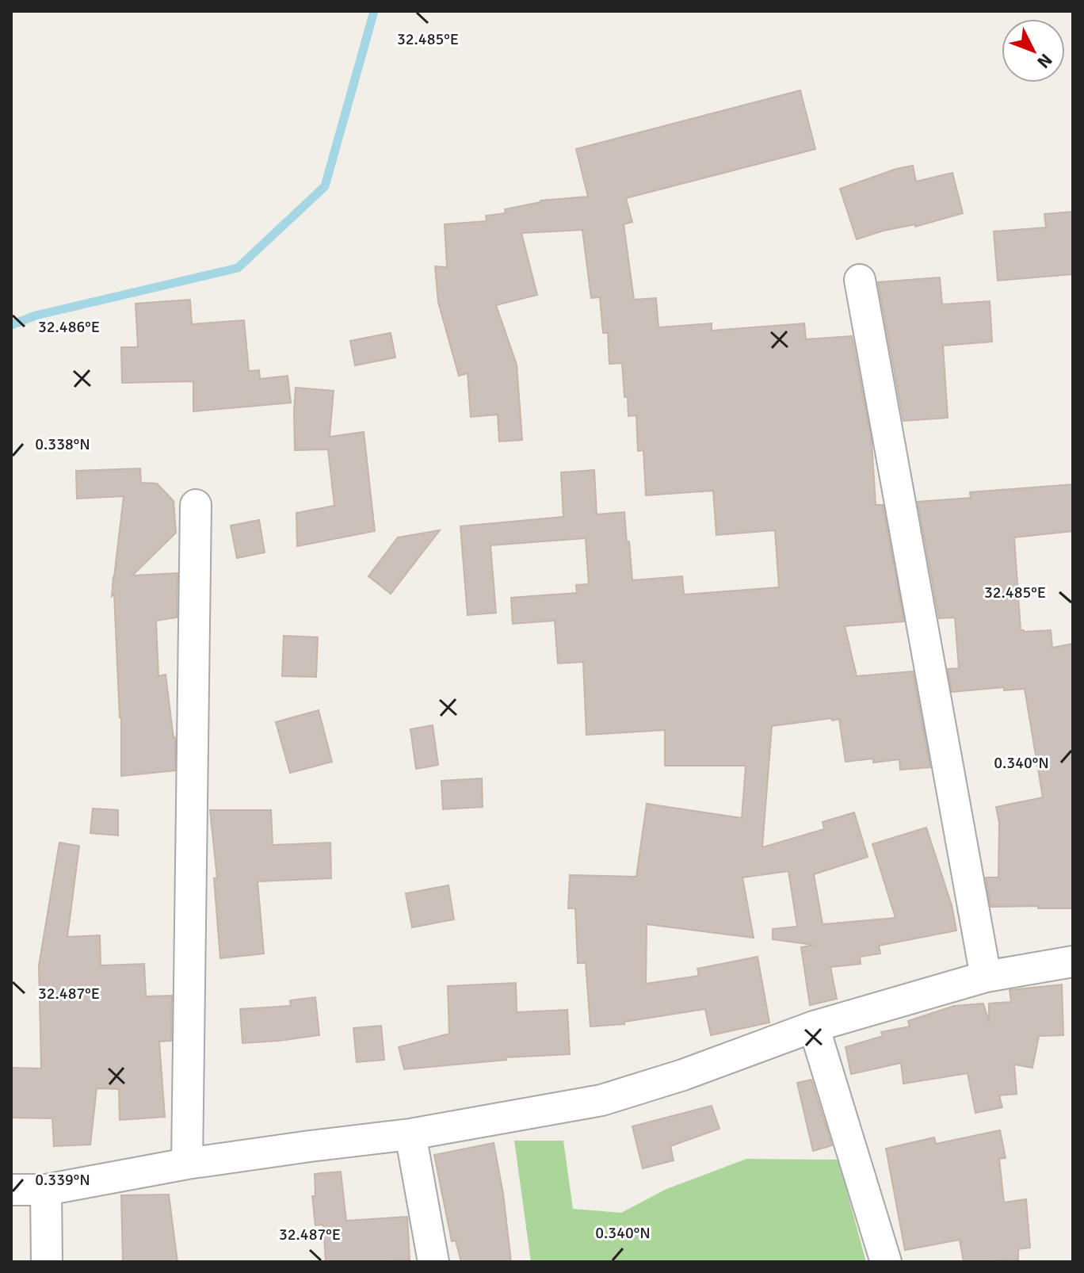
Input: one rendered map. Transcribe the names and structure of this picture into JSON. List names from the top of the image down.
{
  "north": "bottom right",
  "coordinates": [
    "32.485°E",
    "32.486°E",
    "0.338°N",
    "0.340°N",
    "32.487°E",
    "0.339°N"
  ]
}
